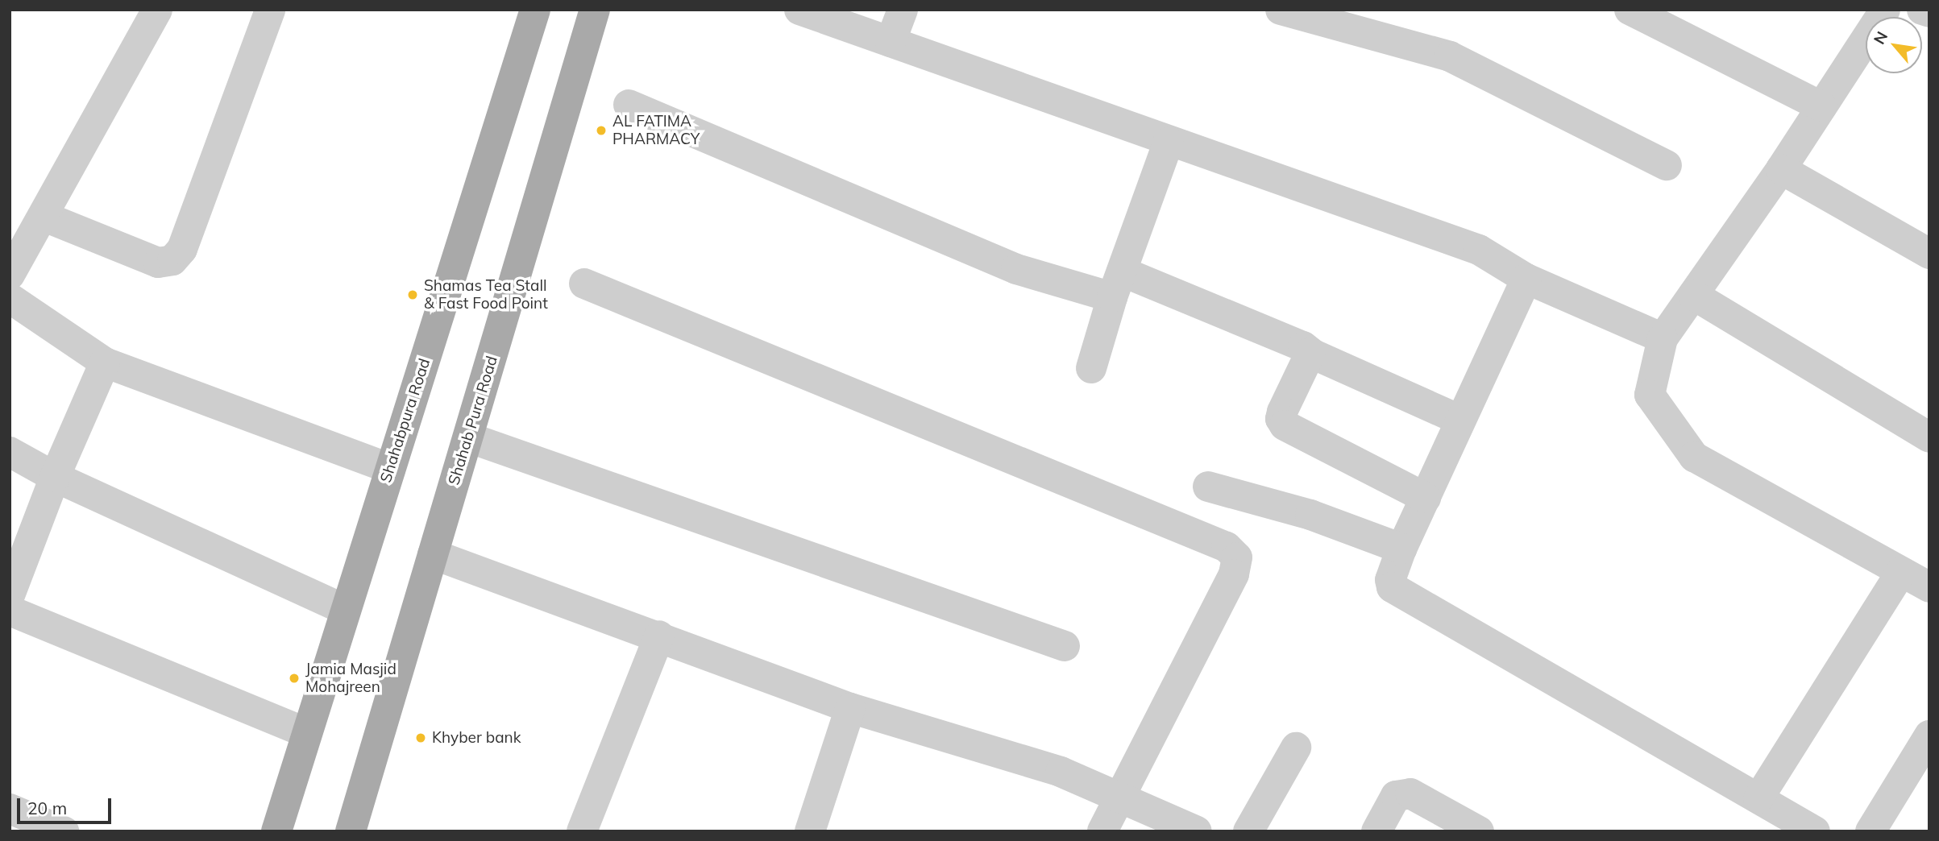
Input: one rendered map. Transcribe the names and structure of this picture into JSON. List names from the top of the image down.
{
  "streets": {
    "main road": ["Shahabpura Road", "Shahab Pura Road"]
  },
  "places": [
    "AL FATIMA PHARMACY",
    "Shamas Tea Stall & Fast Food Point",
    "Jamia Masjid Mohajreen",
    "Khyber bank"
  ],
  "scale_bar": "20 m",
  "north": "top left"
}
